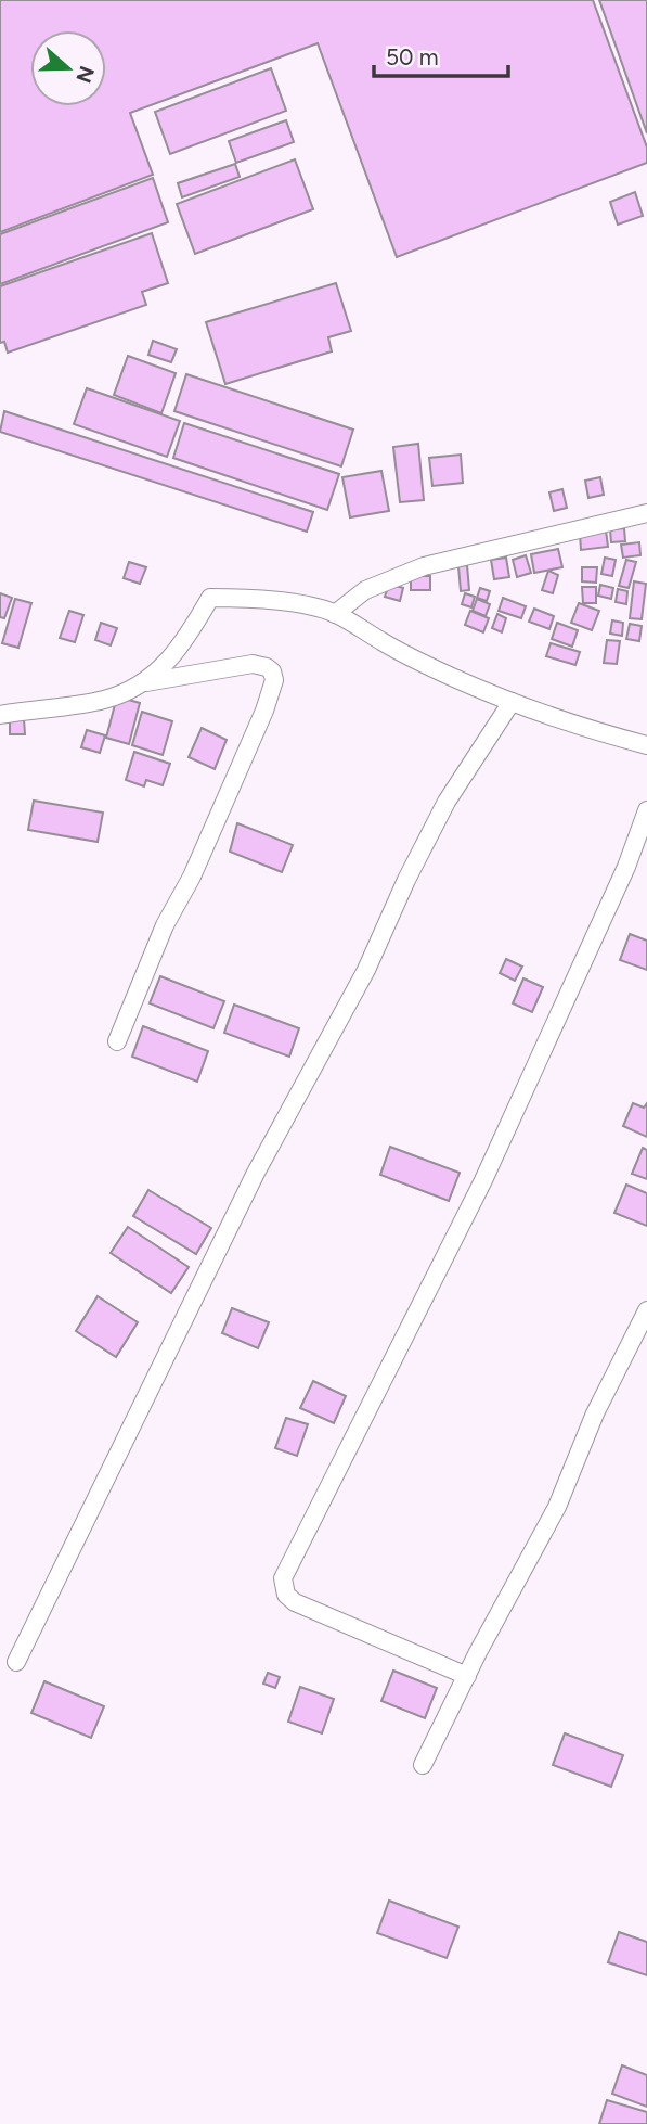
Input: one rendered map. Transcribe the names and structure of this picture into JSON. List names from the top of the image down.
{
  "scale_bar": "50 m",
  "north": "right"
}
